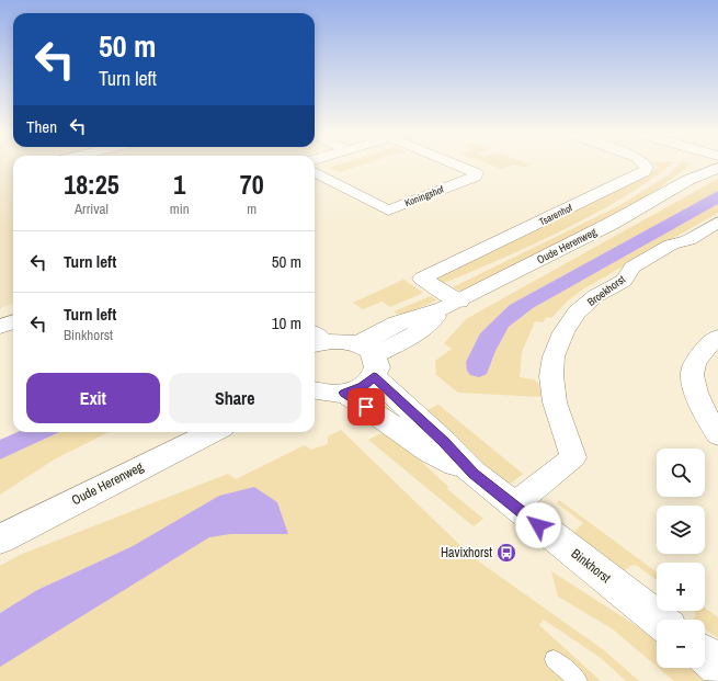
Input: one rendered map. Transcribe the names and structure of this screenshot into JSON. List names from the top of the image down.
{
  "streets": {
    "street": [
      "Koningshof",
      "Tsarenhof",
      "Oude Herenweg",
      "Broekhorst",
      "Binkhorst"
    ]
  },
  "crossings": [
    ["Tsarenhof", "Oude Herenweg"],
    ["Oude Herenweg", "Binkhorst"],
    ["Broekhorst", "Binkhorst"]
  ],
  "places": {
    "bus stop": ["Havixhorst"]
  },
  "page": {
    "turn": ["50 m", "Turn left"],
    "then": "Then",
    "eta": [
      "18:25",
      "Arrival",
      "1",
      "min",
      "70",
      "m"
    ],
    "list": [
      {
        "name": "Turn left",
        "value": "50 m"
      },
      {
        "name": "Turn left",
        "note": "Binkhorst",
        "value": "10 m"
      }
    ],
    "buttons": ["Exit", "Share"],
    "map_buttons": ["+", "−"]
  }
}
